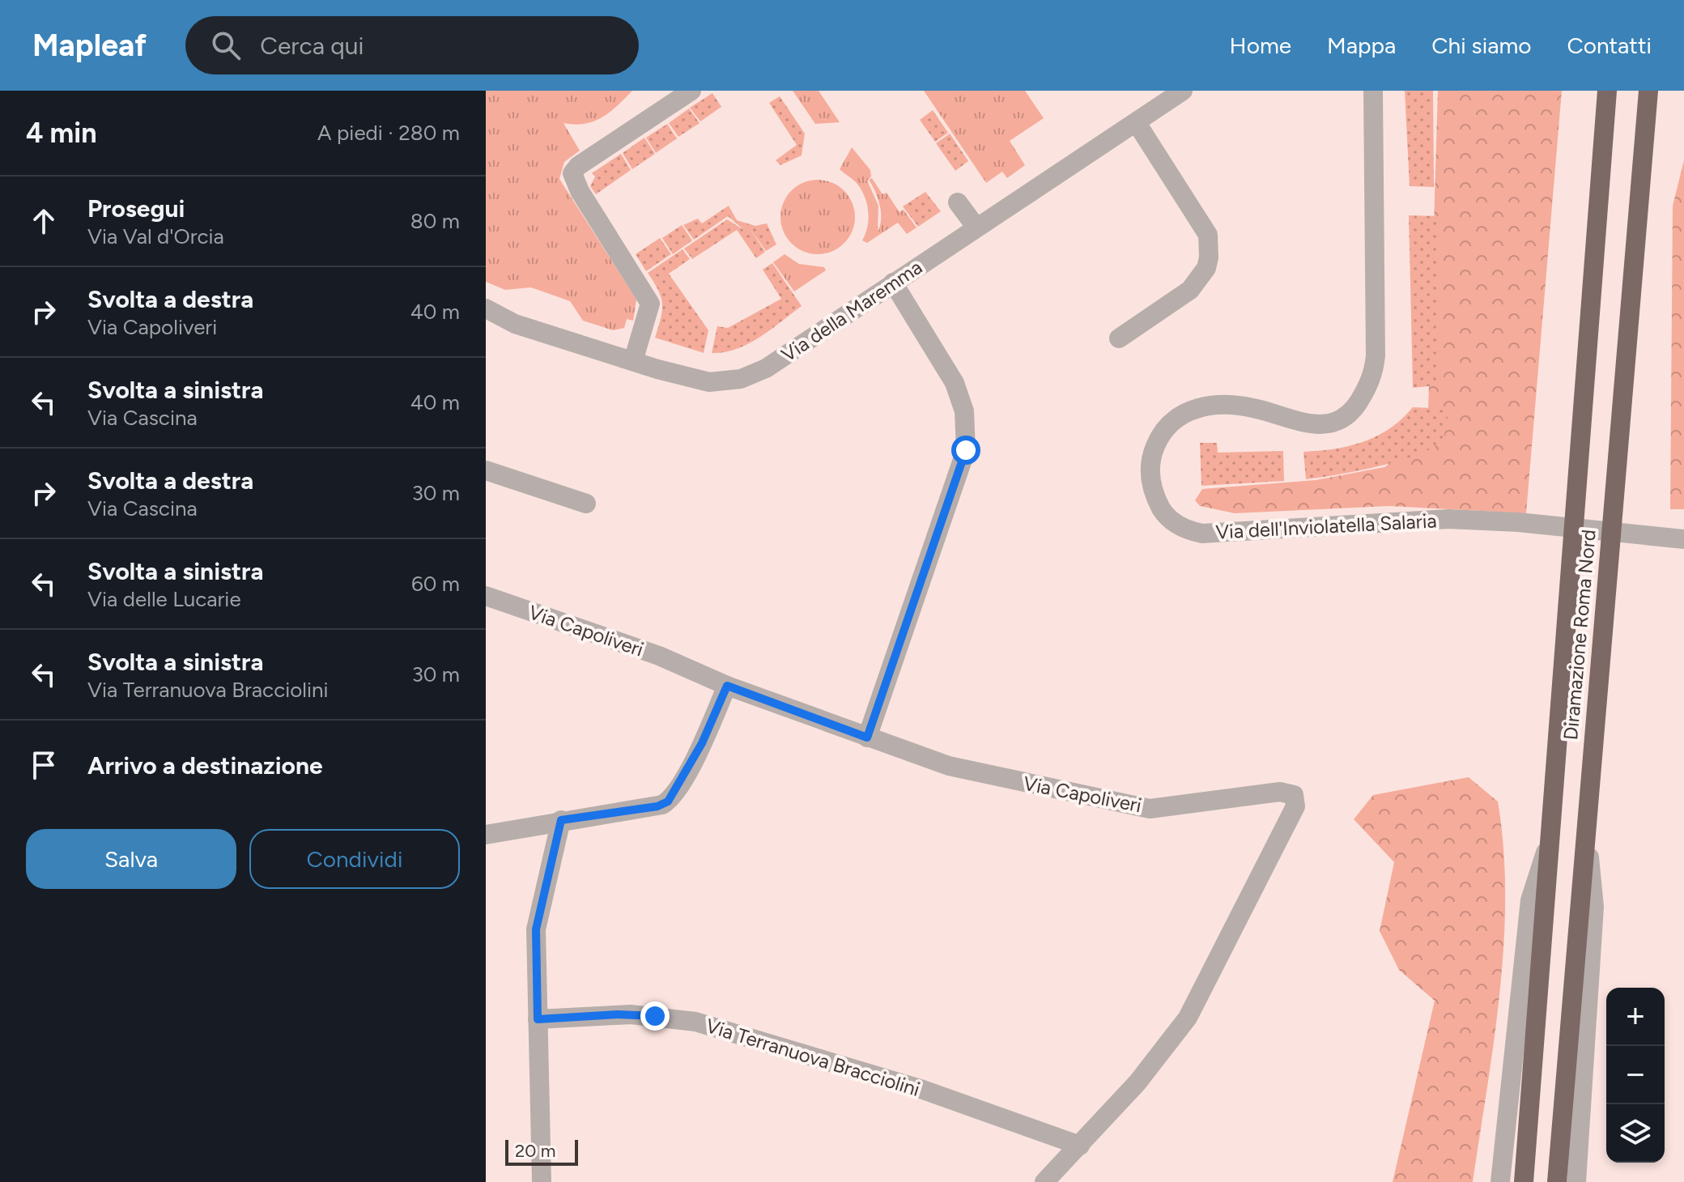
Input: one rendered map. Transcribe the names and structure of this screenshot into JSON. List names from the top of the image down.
{
  "streets": {
    "highway": ["Diramazione Roma Nord"],
    "street": [
      "Via della Maremma",
      "Via dell'Inviolatella Salaria",
      "Via Capoliveri",
      "Via Terranuova Bracciolini"
    ]
  },
  "crossings": [
    ["Via Capoliveri", "Via Terranuova Bracciolini"]
  ],
  "scale_bar": "20 m",
  "page": {
    "header": "Mapleaf",
    "search": "Cerca qui",
    "nav": [
      "Home",
      "Mappa",
      "Chi siamo",
      "Contatti"
    ],
    "heading": ["4 min", "A piedi · 280 m"],
    "list": [
      ["Prosegui", "Via Val d'Orcia", "80 m"],
      ["Svolta a destra", "Via Capoliveri", "40 m"],
      ["Svolta a sinistra", "Via Cascina", "40 m"],
      ["Svolta a destra", "Via Cascina", "30 m"],
      ["Svolta a sinistra", "Via delle Lucarie", "60 m"],
      ["Svolta a sinistra", "Via Terranuova Bracciolini", "30 m"],
      "Arrivo a destinazione"
    ],
    "buttons": ["Salva", "Condividi"],
    "map_buttons": ["+", "−"],
    "scale": "20 m"
  }
}
